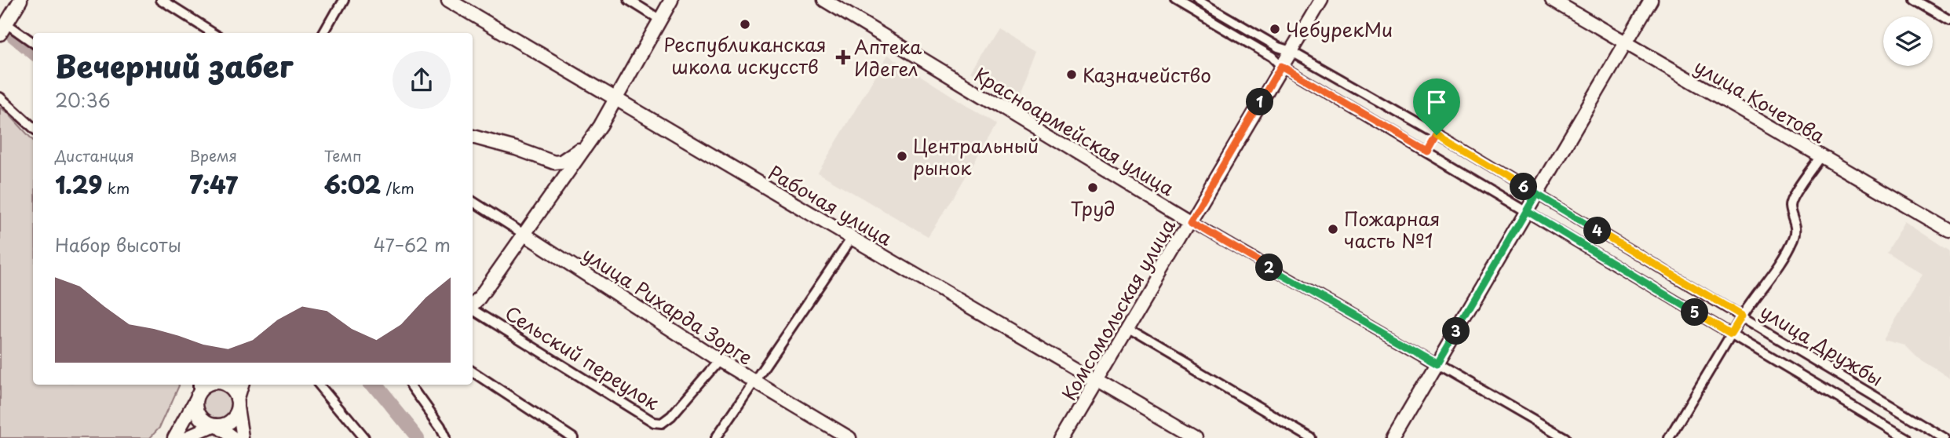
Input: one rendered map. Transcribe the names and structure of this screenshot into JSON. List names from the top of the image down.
{
  "streets": {
    "main road": [
      "улица Кочетова",
      "Красноармейская улица",
      "Рабочая улица",
      "улица Рихарда Зорге",
      "Комсомольская улица"
    ],
    "street": ["улица Дружбы", "Сельский переулок"]
  },
  "crossings": [
    ["Красноармейская улица", "Комсомольская улица"],
    ["Рабочая улица", "Комсомольская улица"],
    ["улица Рихарда Зорге", "Сельский переулок"],
    ["Комсомольская улица", "улица Дружбы"]
  ],
  "places": {
    "other": [
      "Республиканская школа искусств",
      "ЧебурекМи",
      "Казначейство",
      "Центральный рынок",
      "Труд",
      "Пожарная часть №1"
    ],
    "health": ["Аптека Идегел"]
  },
  "page": {
    "heading": ["Вечерний забег", "20:36"],
    "pins": [
      "1",
      "6",
      "4",
      "2",
      "5",
      "3"
    ],
    "stats": [
      ["Дистанция", "1.29 km"],
      ["Время", "7:47"],
      ["Темп", "6:02 /km"]
    ],
    "chart": ["Набор высоты", "47–62 m"]
  }
}
